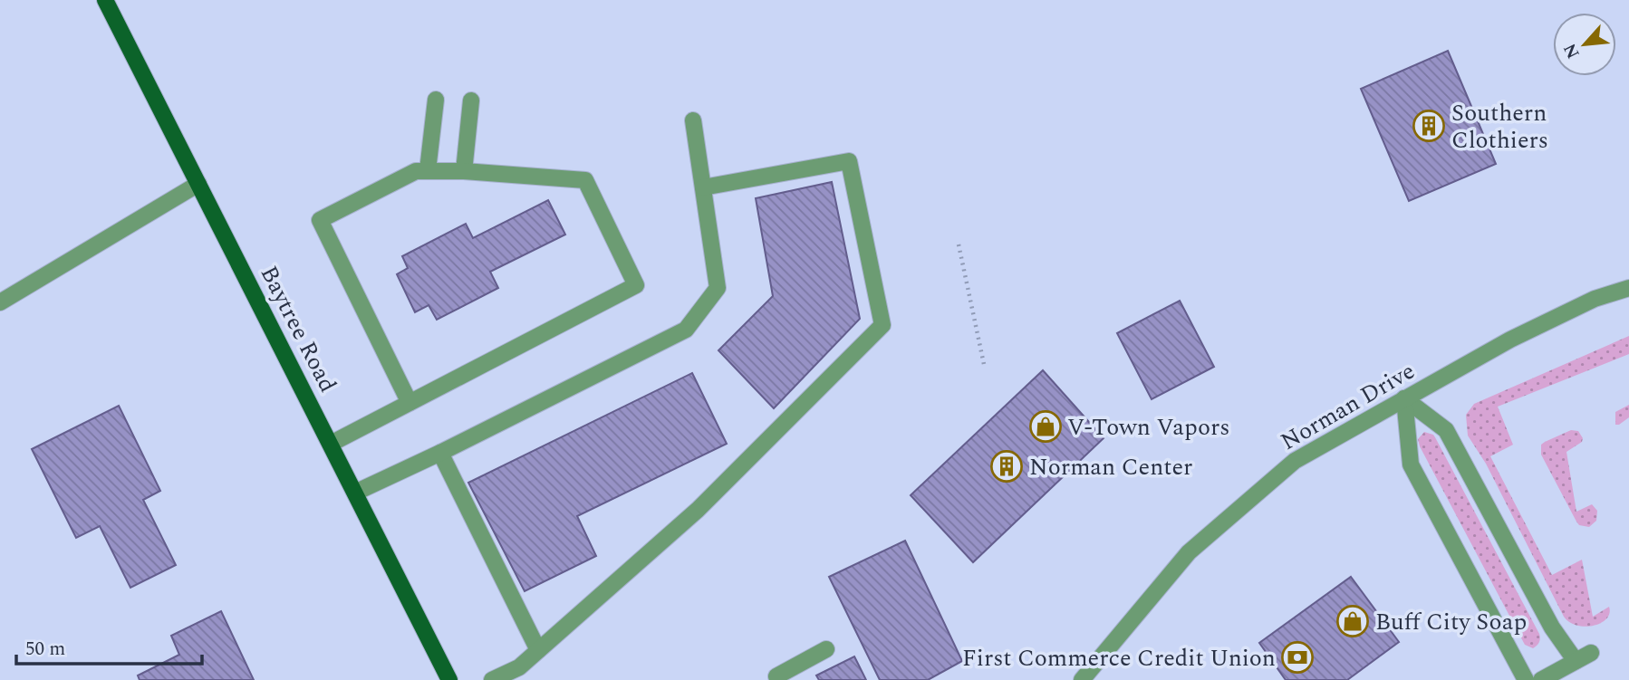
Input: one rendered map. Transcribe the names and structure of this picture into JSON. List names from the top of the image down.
{
  "streets": {
    "main road": ["Baytree Road"],
    "street": ["Norman Drive"]
  },
  "places": {
    "building": ["Southern Clothiers", "Norman Center"],
    "shop": ["V-Town Vapors", "Buff City Soap"],
    "bank": ["First Commerce Credit Union"]
  },
  "scale_bar": "50 m",
  "north": "bottom left"
}
